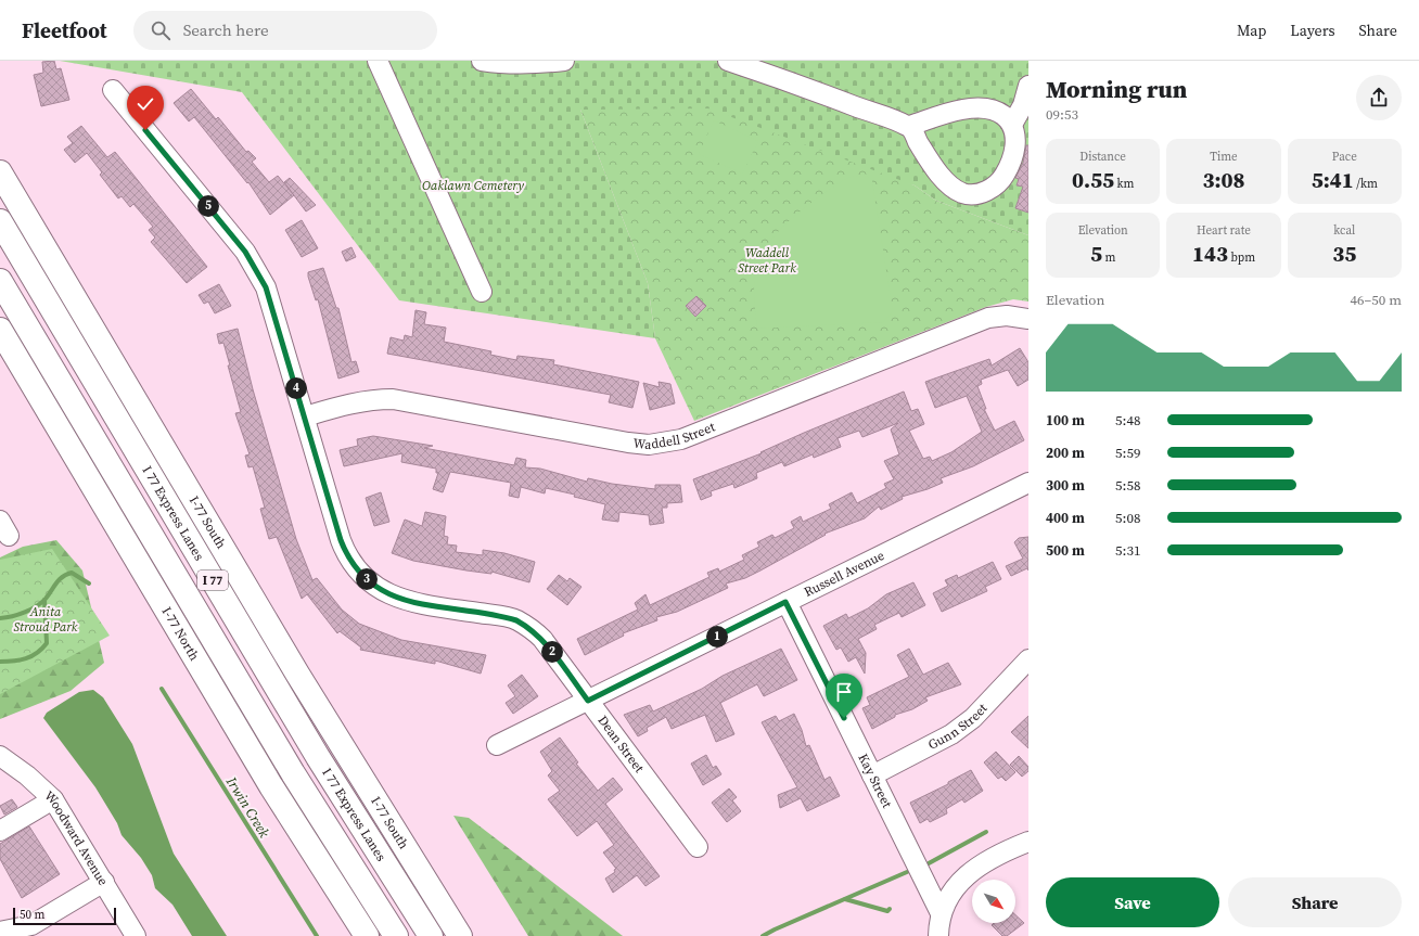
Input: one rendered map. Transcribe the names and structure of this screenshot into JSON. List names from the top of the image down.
{
  "streets": {
    "highway": [
      "I 77 Express Lanes",
      "I-77 South",
      "I 77",
      "I-77 North"
    ],
    "street": [
      "Waddell Street",
      "Russell Avenue",
      "Gunn Street",
      "Dean Street",
      "Kay Street",
      "Woodward Avenue"
    ]
  },
  "crossings": [
    ["Waddell Street", "Dean Street"],
    ["Russell Avenue", "Dean Street"],
    ["Russell Avenue", "Kay Street"],
    ["Gunn Street", "Kay Street"]
  ],
  "water": ["Irwin Creek"],
  "parks": ["Oaklawn Cemetery", "Waddell Street Park", "Anita Stroud Park"],
  "scale_bar": "50 m",
  "north": "bottom right",
  "page": {
    "header": "Fleetfoot",
    "search": "Search here",
    "nav": ["Map", "Layers", "Share"],
    "heading": ["Morning run", "09:53"],
    "stats": [
      ["Distance", "0.55 km"],
      ["Time", "3:08"],
      ["Pace", "5:41 /km"],
      ["Elevation", "5 m"],
      ["Heart rate", "143 bpm"],
      ["kcal", "35"]
    ],
    "pins": [
      "5",
      "4",
      "3",
      "1",
      "2"
    ],
    "chart": ["Elevation", "46–50 m"],
    "list": [
      {
        "name": "100 m",
        "note": "5:48"
      },
      {
        "name": "200 m",
        "note": "5:59"
      },
      {
        "name": "300 m",
        "note": "5:58"
      },
      {
        "name": "400 m",
        "note": "5:08"
      },
      {
        "name": "500 m",
        "note": "5:31"
      }
    ],
    "buttons": ["Save", "Share"],
    "scale": "50 m"
  }
}
